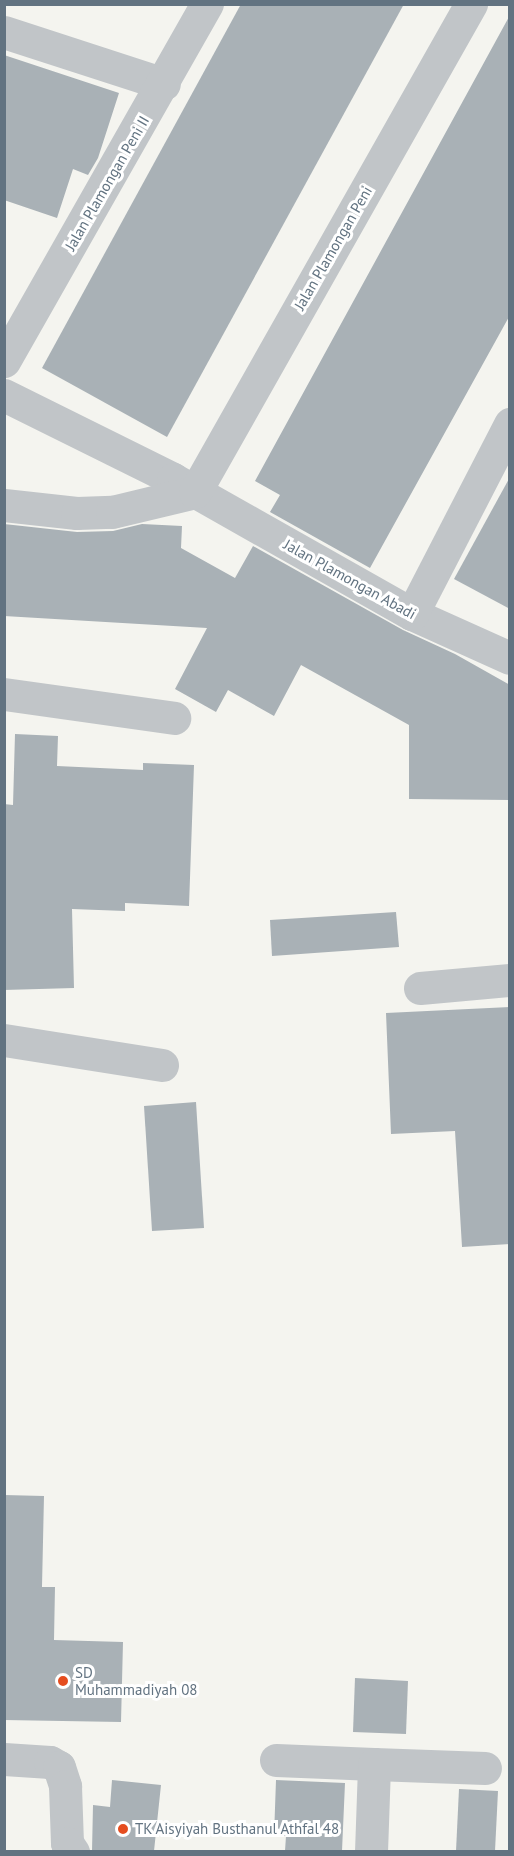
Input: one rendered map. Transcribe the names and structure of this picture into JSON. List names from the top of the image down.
{
  "streets": {
    "street": ["Jalan Plamongan Peni II", "Jalan Plamongan Peni", "Jalan Plamongan Abadi"]
  },
  "crossings": [
    ["Jalan Plamongan Peni", "Jalan Plamongan Abadi"]
  ],
  "places": ["SD Muhammadiyah 08", "TK Aisyiyah Busthanul Athfal 48"]
}
